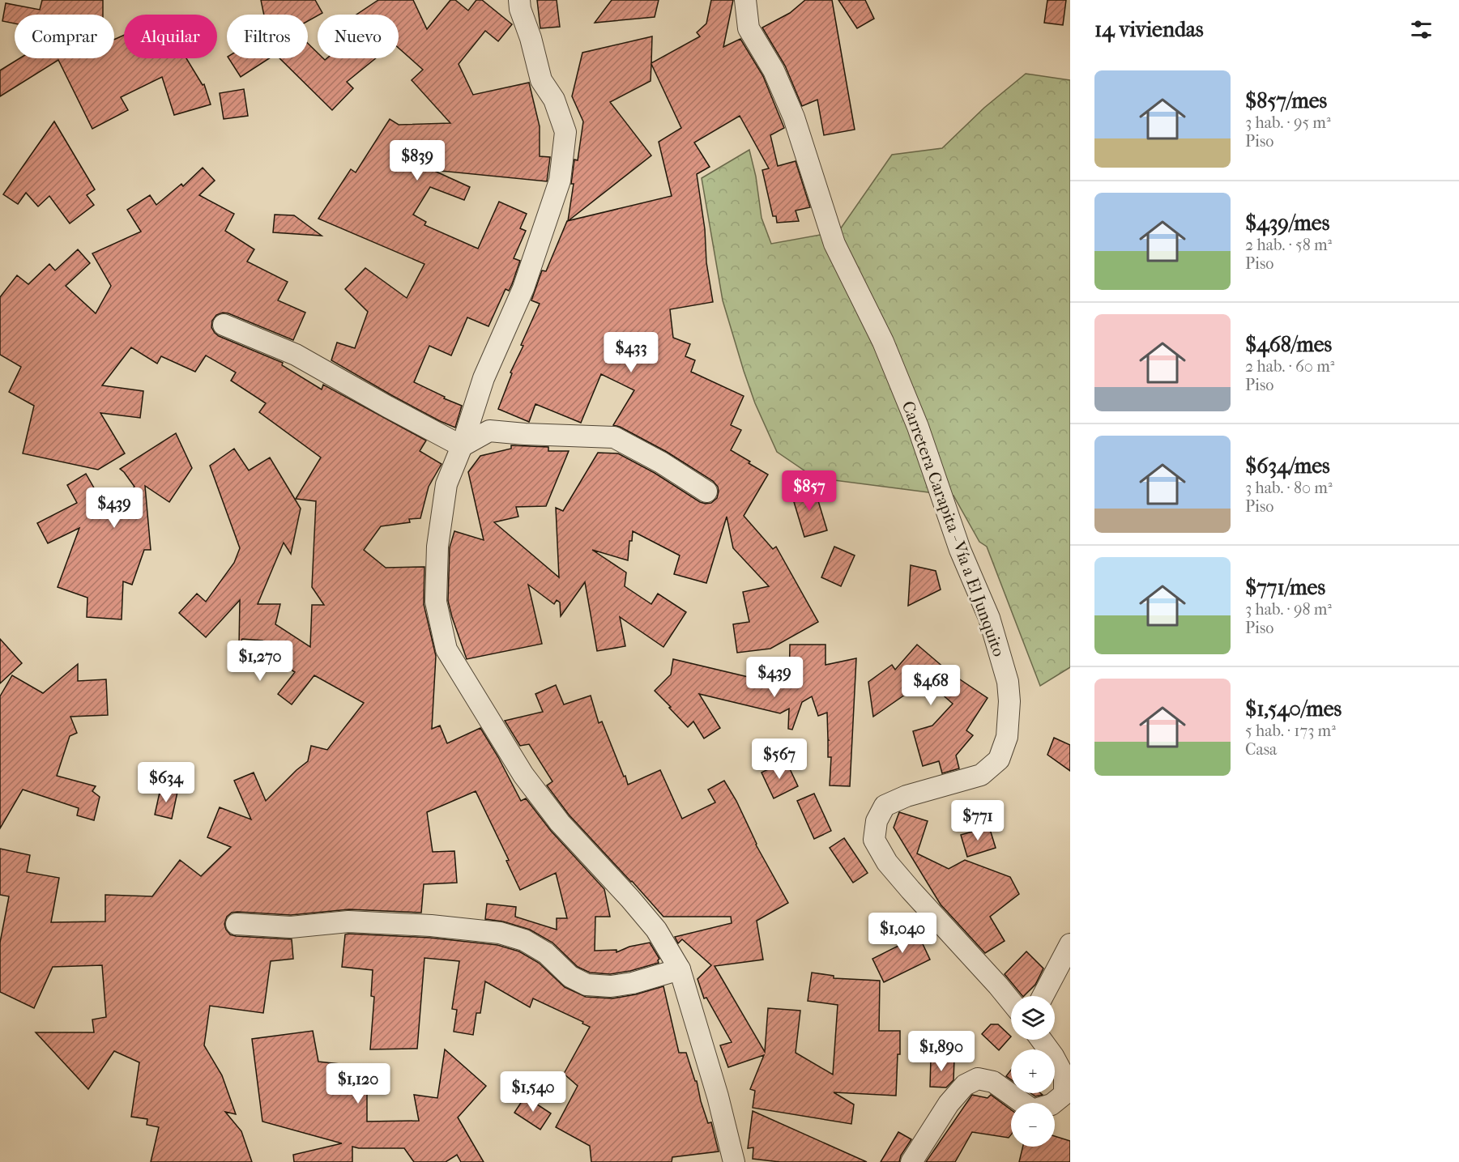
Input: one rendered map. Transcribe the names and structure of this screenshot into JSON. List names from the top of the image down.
{
  "streets": {
    "street": ["Carretera Carapita - Vía a El Junquito"]
  },
  "page": {
    "heading": "14 viviendas",
    "chip": [
      "Comprar",
      "Alquilar",
      "Filtros",
      "Nuevo"
    ],
    "list": [
      {
        "name": "$857/mes",
        "note": "3 hab. · 95 m² · Piso"
      },
      {
        "name": "$439/mes",
        "note": "2 hab. · 58 m² · Piso"
      },
      {
        "name": "$468/mes",
        "note": "2 hab. · 60 m² · Piso"
      },
      {
        "name": "$634/mes",
        "note": "3 hab. · 80 m² · Piso"
      },
      {
        "name": "$771/mes",
        "note": "3 hab. · 98 m² · Piso"
      },
      {
        "name": "$1,540/mes",
        "note": "5 hab. · 173 m² · Casa"
      }
    ],
    "price": [
      "$839",
      "$433",
      "$857",
      "$439",
      "$1,270",
      "$439",
      "$468",
      "$567",
      "$634",
      "$771",
      "$1,040",
      "$1,890",
      "$1,120",
      "$1,540"
    ],
    "map_buttons": ["+", "−"]
  }
}
